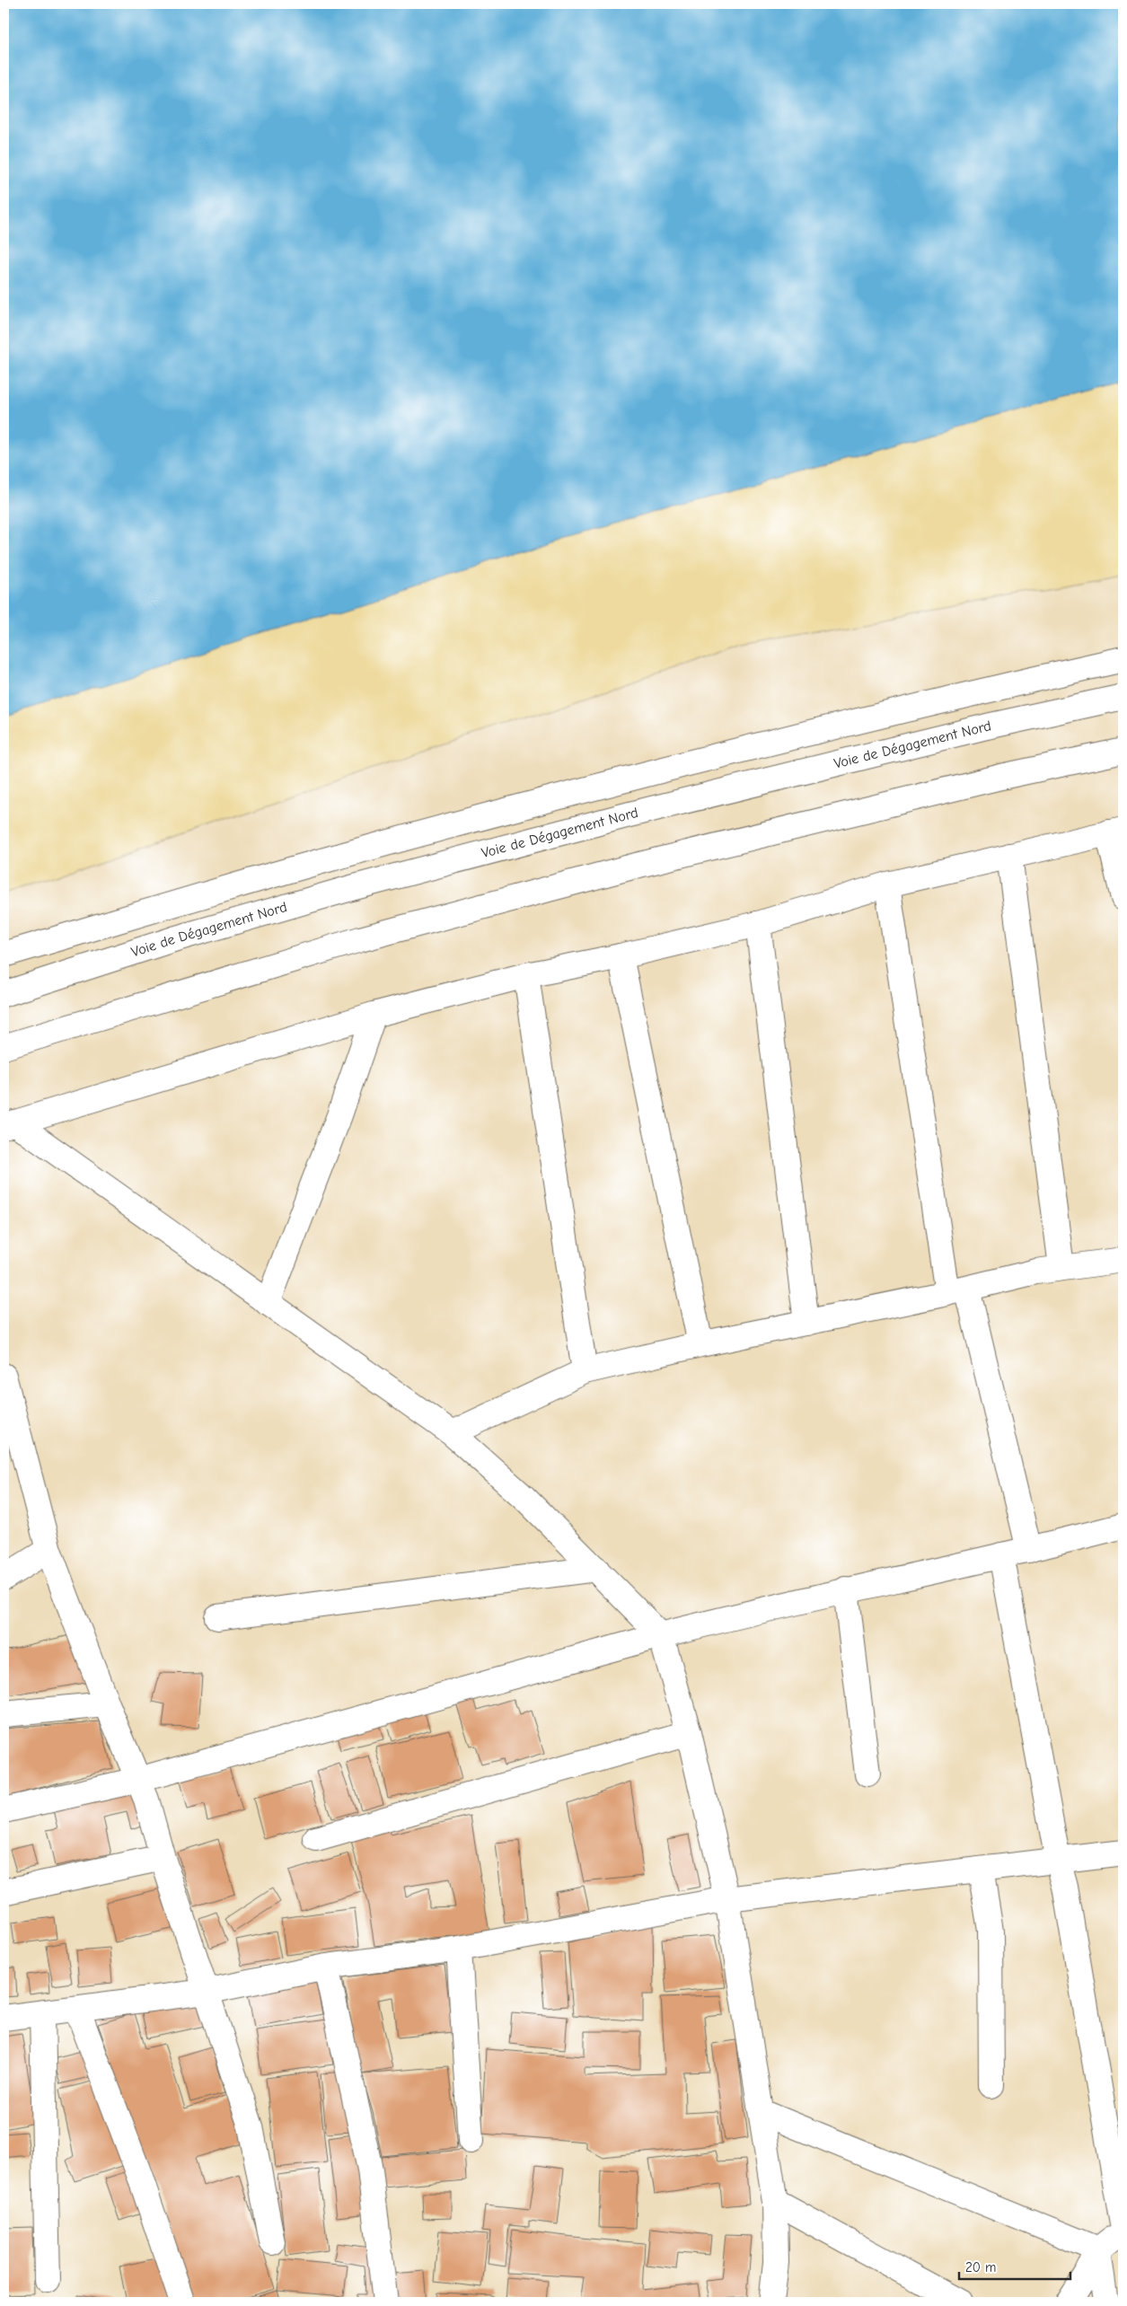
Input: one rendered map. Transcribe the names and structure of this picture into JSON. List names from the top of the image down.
{
  "streets": {
    "main road": ["Voie de Dégagement Nord"]
  },
  "scale_bar": "20 m"
}
